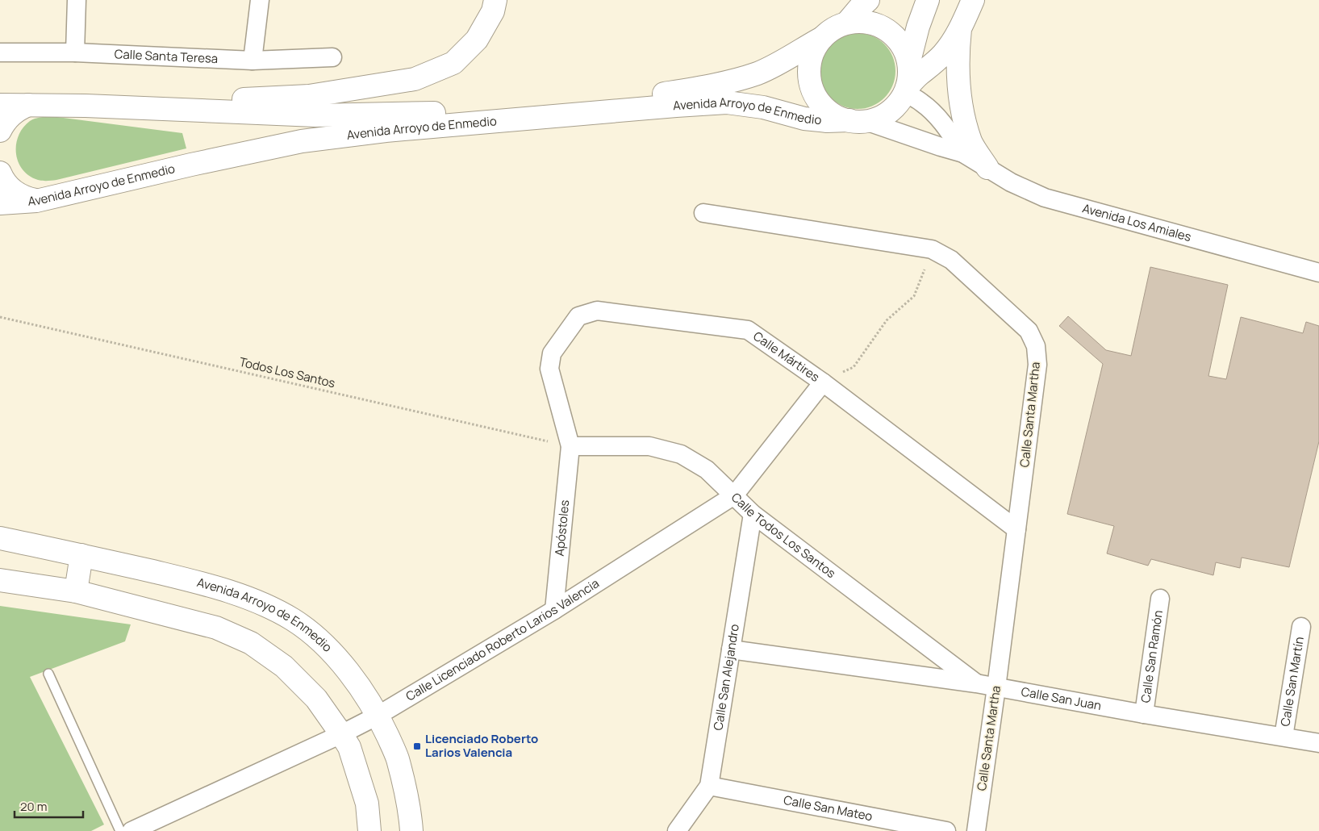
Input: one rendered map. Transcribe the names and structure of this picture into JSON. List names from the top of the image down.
{
  "streets": {
    "main road": ["Avenida Arroyo de Enmedio"],
    "street": [
      "Calle Santa Teresa",
      "Avenida Los Amiales",
      "Calle Mártires",
      "Calle Santa Martha",
      "Apóstoles",
      "Calle Todos Los Santos",
      "Calle Licenciado Roberto Larios Valencia",
      "Calle San Ramón",
      "Calle San Alejandro",
      "Calle San Martín",
      "Calle San Juan",
      "Calle San Mateo"
    ],
    "path": ["Todos Los Santos"]
  },
  "crossings": [
    ["Avenida Arroyo de Enmedio", "Avenida Los Amiales"],
    ["Avenida Arroyo de Enmedio", "Calle Licenciado Roberto Larios Valencia"],
    ["Calle Mártires", "Todos Los Santos"],
    ["Calle Mártires", "Calle Santa Martha"],
    ["Calle Mártires", "Apóstoles"],
    ["Calle Mártires", "Calle Todos Los Santos"],
    ["Calle Mártires", "Calle Licenciado Roberto Larios Valencia"],
    ["Todos Los Santos", "Apóstoles"],
    ["Todos Los Santos", "Calle Todos Los Santos"],
    ["Calle Santa Martha", "Calle San Juan"],
    ["Apóstoles", "Calle Todos Los Santos"],
    ["Apóstoles", "Calle Licenciado Roberto Larios Valencia"],
    ["Calle Todos Los Santos", "Calle Licenciado Roberto Larios Valencia"],
    ["Calle Todos Los Santos", "Calle San Alejandro"],
    ["Calle Todos Los Santos", "Calle San Juan"],
    ["Calle San Ramón", "Calle San Juan"],
    ["Calle San Alejandro", "Calle San Juan"],
    ["Calle San Alejandro", "Calle San Mateo"],
    ["Calle San Martín", "Calle San Juan"]
  ],
  "places": {
    "transit": ["Licenciado Roberto Larios Valencia"]
  },
  "scale_bar": "20 m"
}
